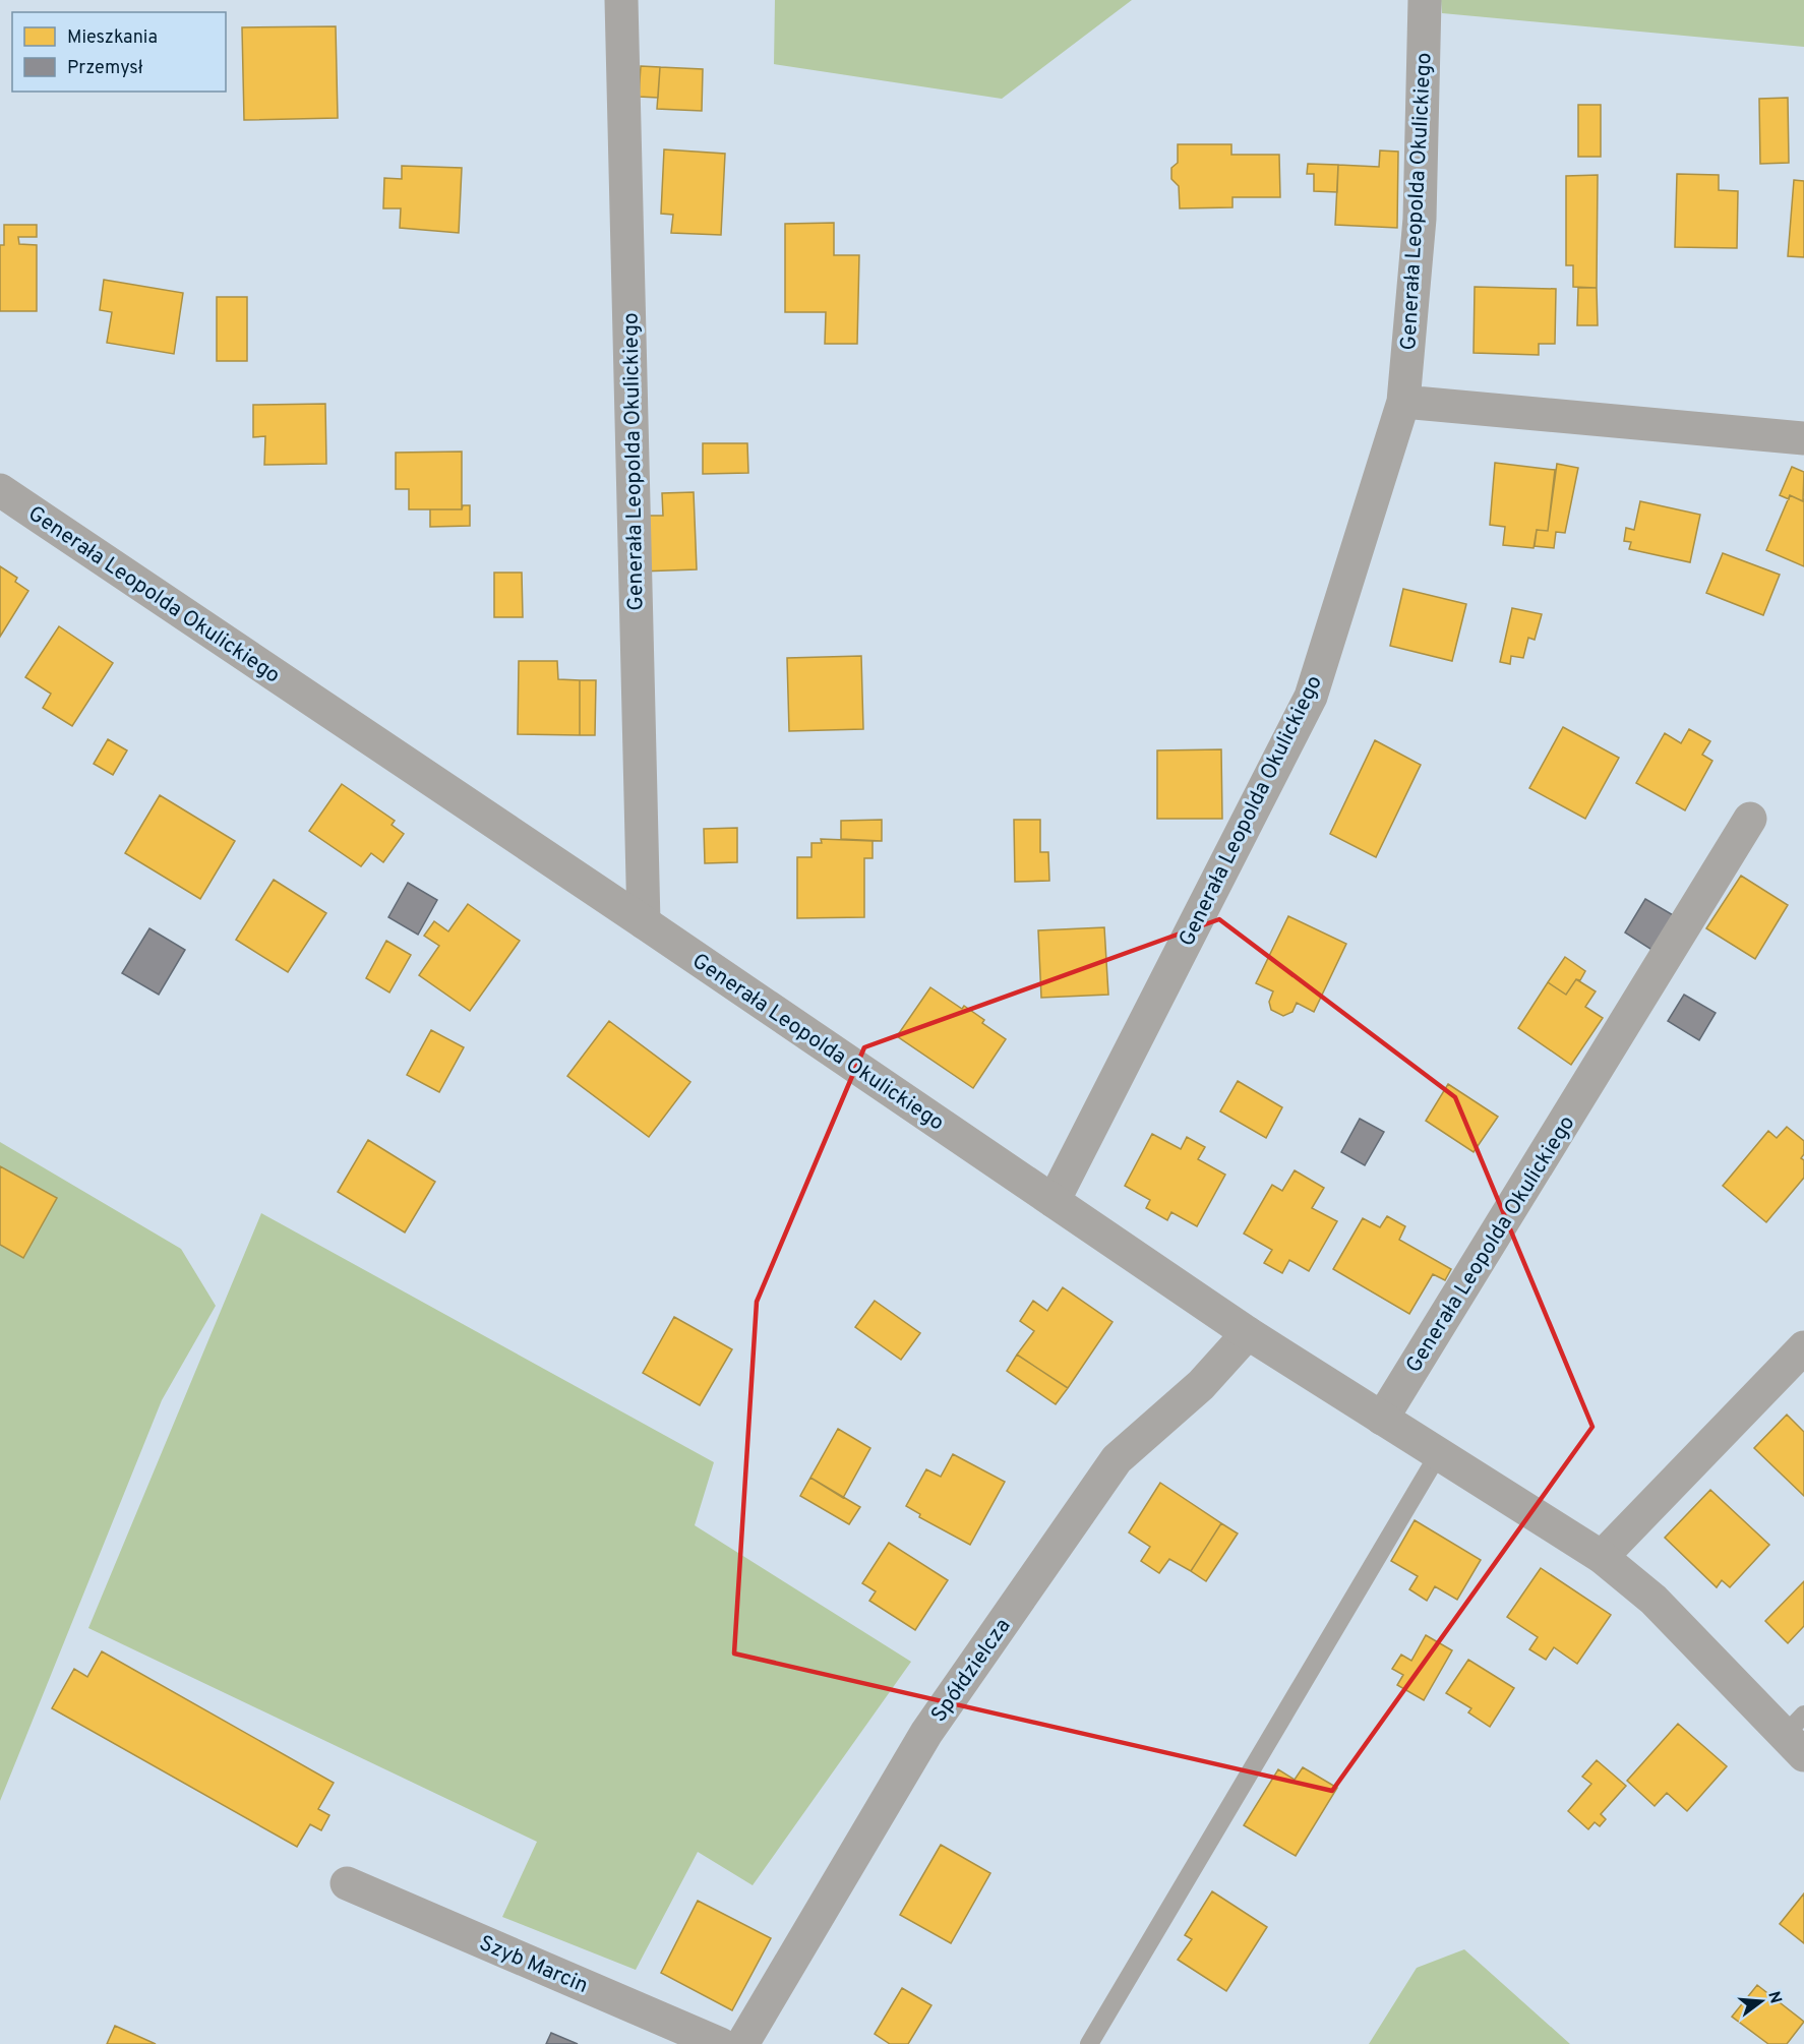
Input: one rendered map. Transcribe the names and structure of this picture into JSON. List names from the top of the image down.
{
  "streets": {
    "street": ["Generała Leopolda Okulickiego", "Spółdzielcza", "Szyb Marcin"]
  },
  "crossings": [
    ["Generała Leopolda Okulickiego", "Spółdzielcza"]
  ],
  "legend": ["Mieszkania", "Przemysł"],
  "north": "right"
}
